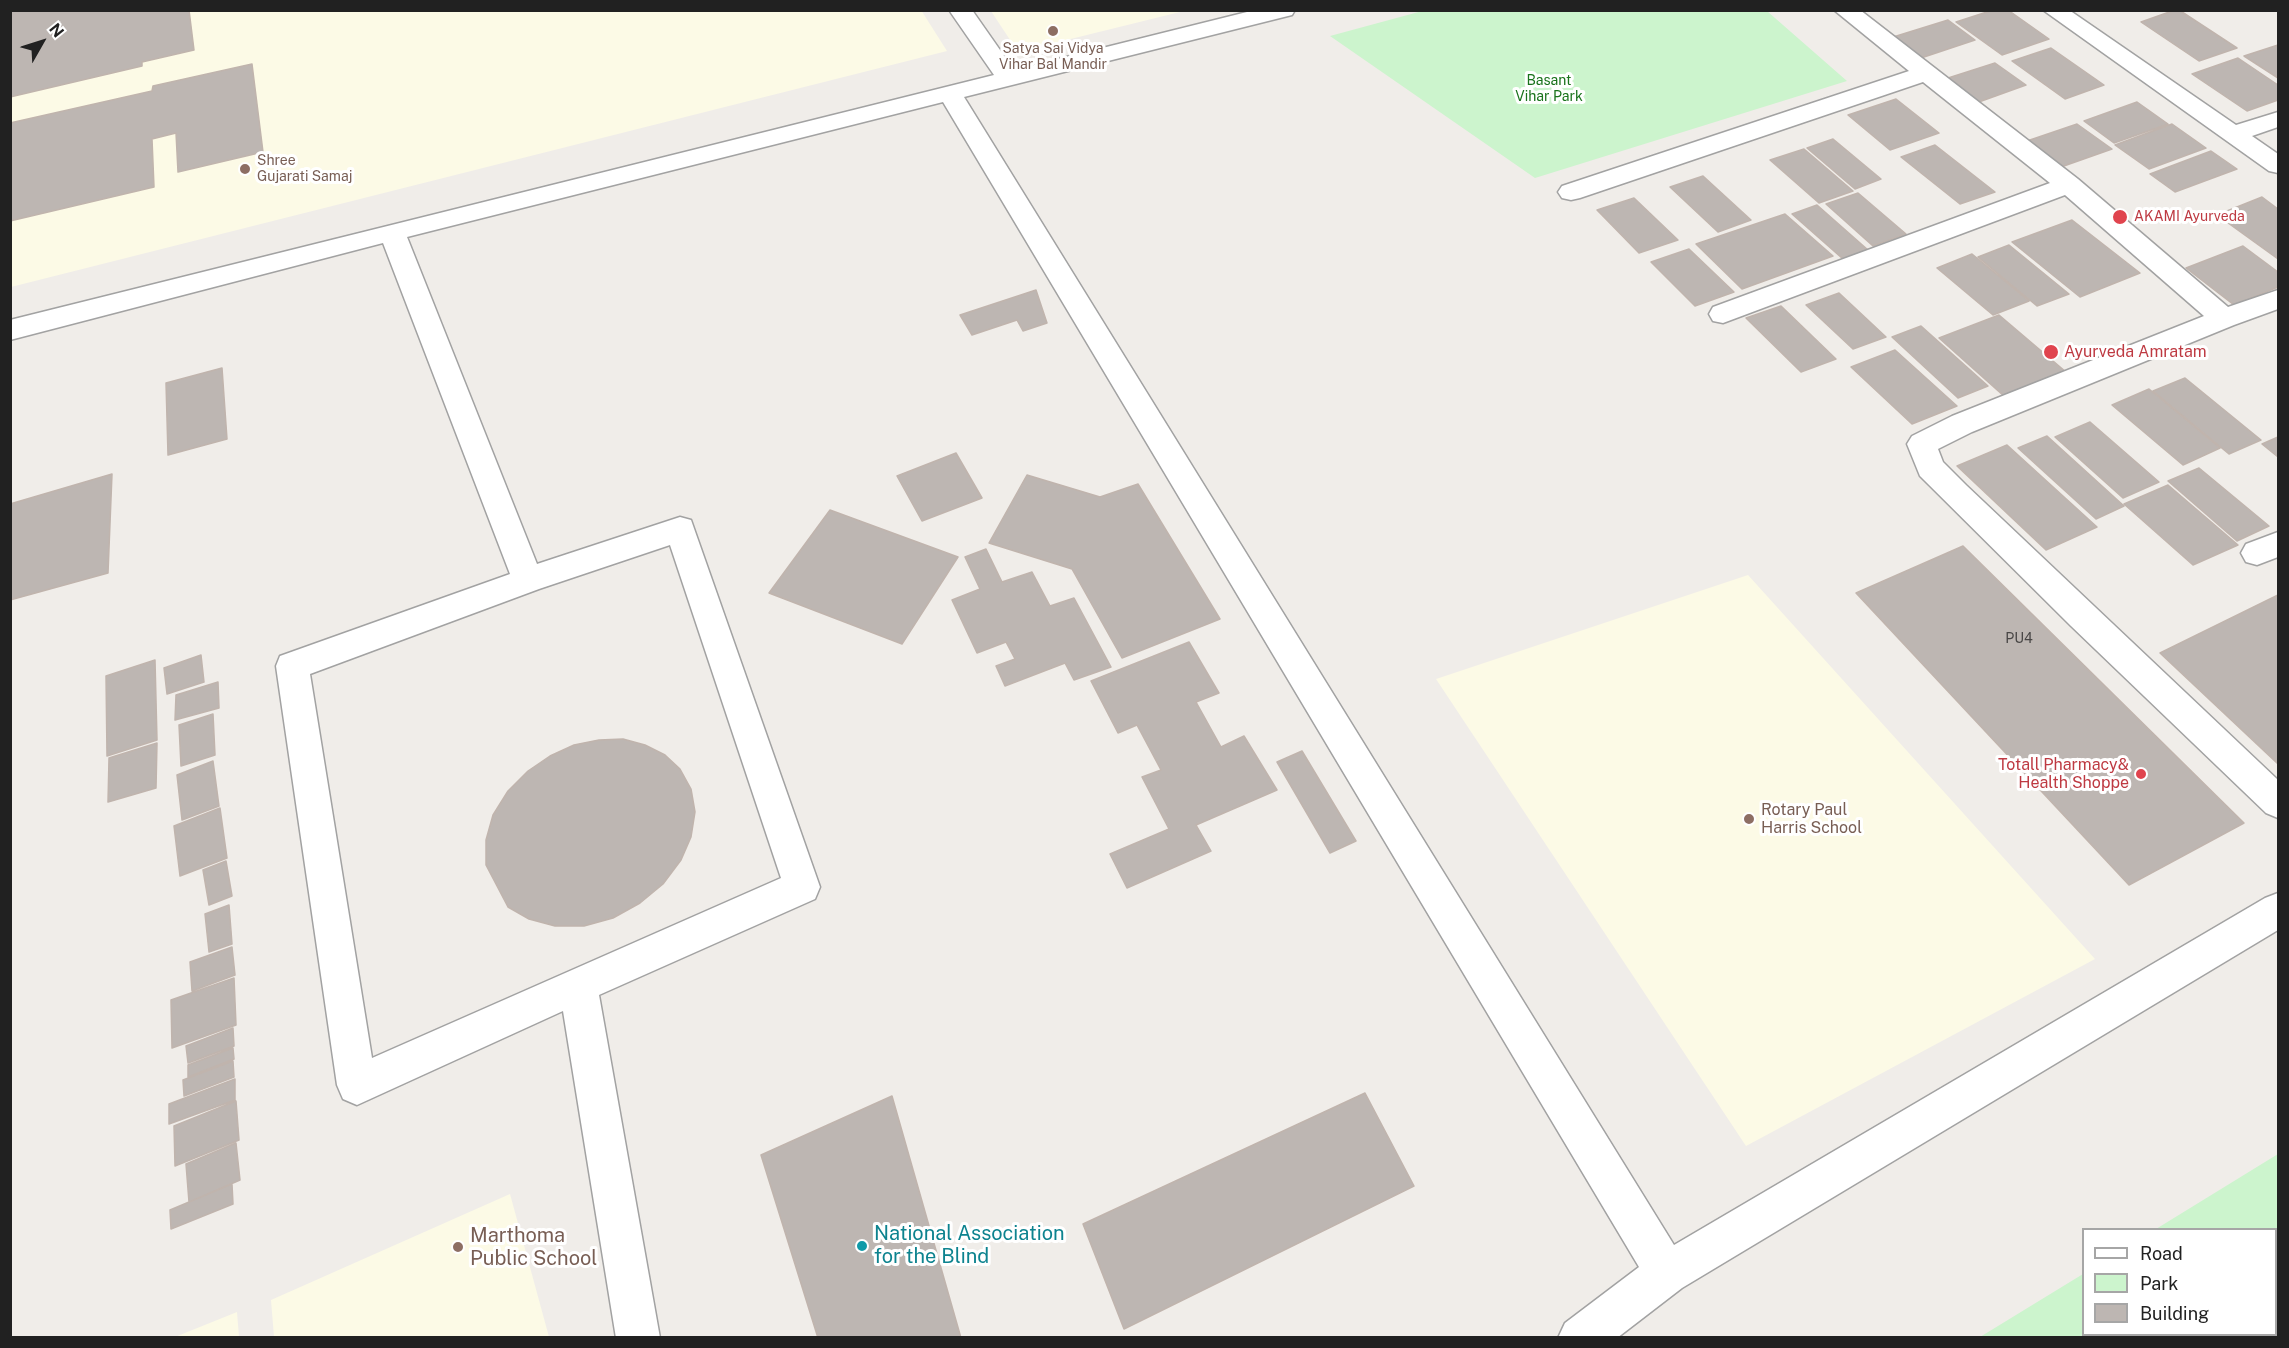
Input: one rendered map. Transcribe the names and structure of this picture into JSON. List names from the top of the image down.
{
  "parks": ["Basant Vihar Park"],
  "places": [
    "Satya Sai Vidya Vihar Bal Mandir",
    "Shree Gujarati Samaj",
    "AKAMI Ayurveda",
    "Ayurveda Amratam",
    "Totall Pharmacy& Health Shoppe",
    "Rotary Paul Harris School",
    "National Association for the Blind",
    "Marthoma Public School"
  ],
  "house_numbers": ["PU4"],
  "legend": ["Road", "Park", "Building"],
  "north": "top right"
}
